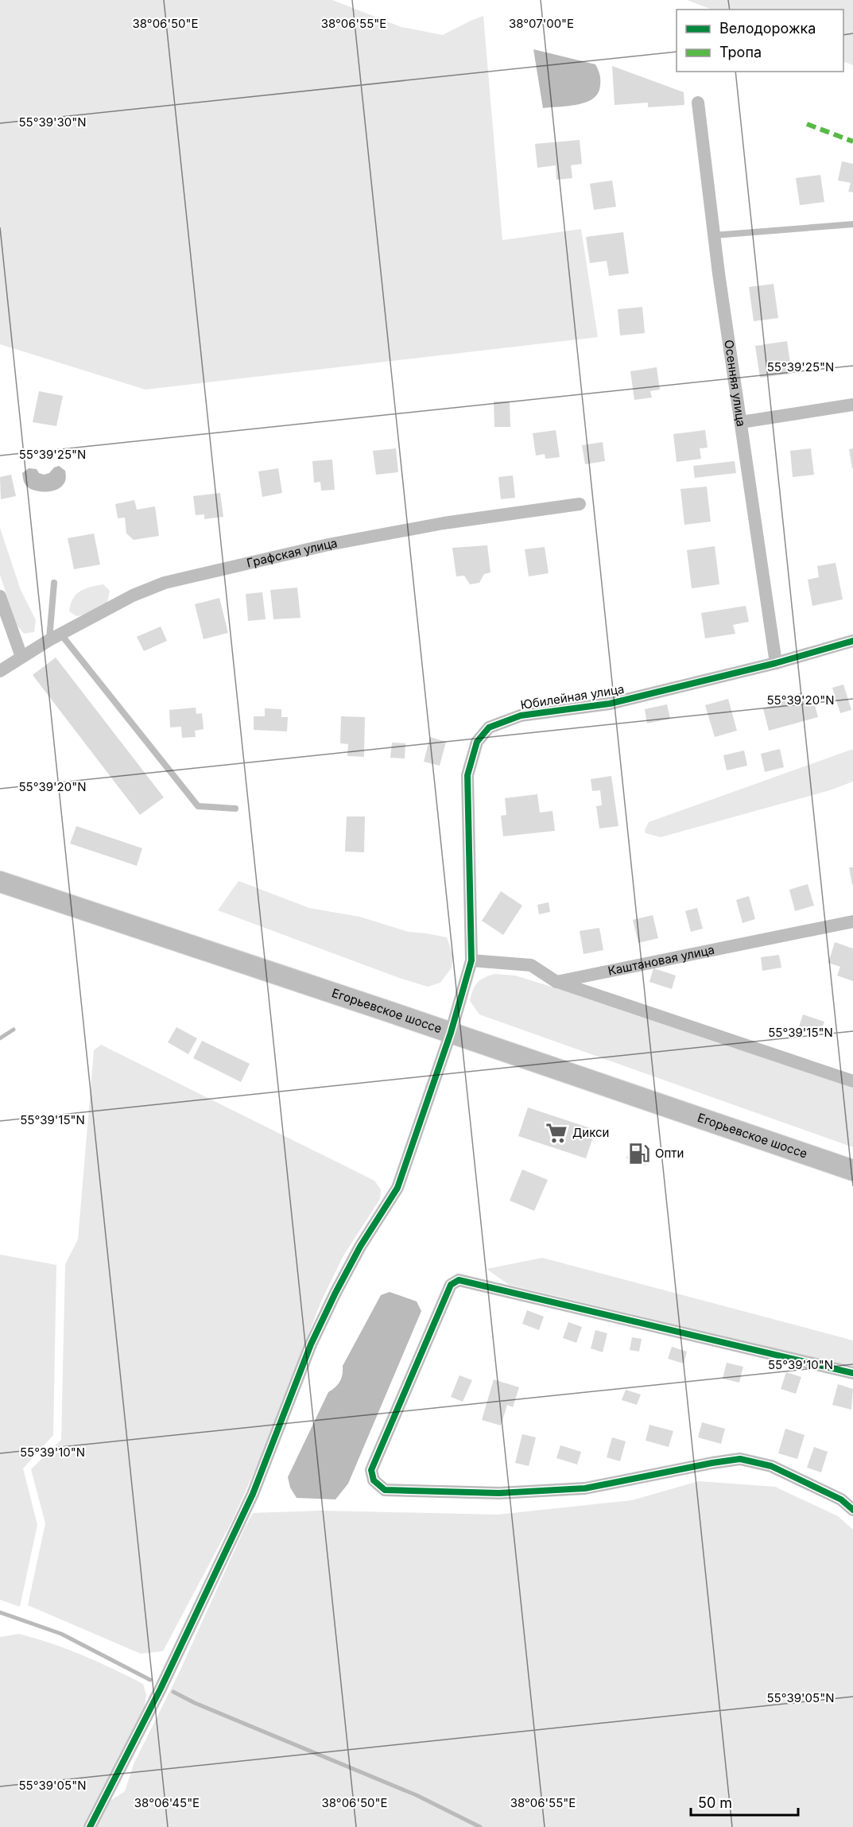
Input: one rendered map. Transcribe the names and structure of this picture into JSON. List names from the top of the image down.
{
  "streets": {
    "main road": ["Егорьевское шоссе"],
    "street": [
      "Осенняя улица",
      "Графская улица",
      "Юбилейная улица",
      "Каштановая улица"
    ]
  },
  "crossings": [
    ["Осенняя улица", "Юбилейная улица"],
    ["Юбилейная улица", "Егорьевское шоссе"]
  ],
  "places": {
    "supermarket": ["Дикси"],
    "fuel station": ["Опти"]
  },
  "legend": ["Велодорожка", "Тропа"],
  "scale_bar": "50 m",
  "coordinates": [
    "38°06'50\"E",
    "38°06'55\"E",
    "38°07'00\"E",
    "55°39'30\"N",
    "55°39'25\"N",
    "55°39'20\"N",
    "55°39'15\"N",
    "55°39'10\"N",
    "55°39'05\"N",
    "38°06'45\"E"
  ]
}
